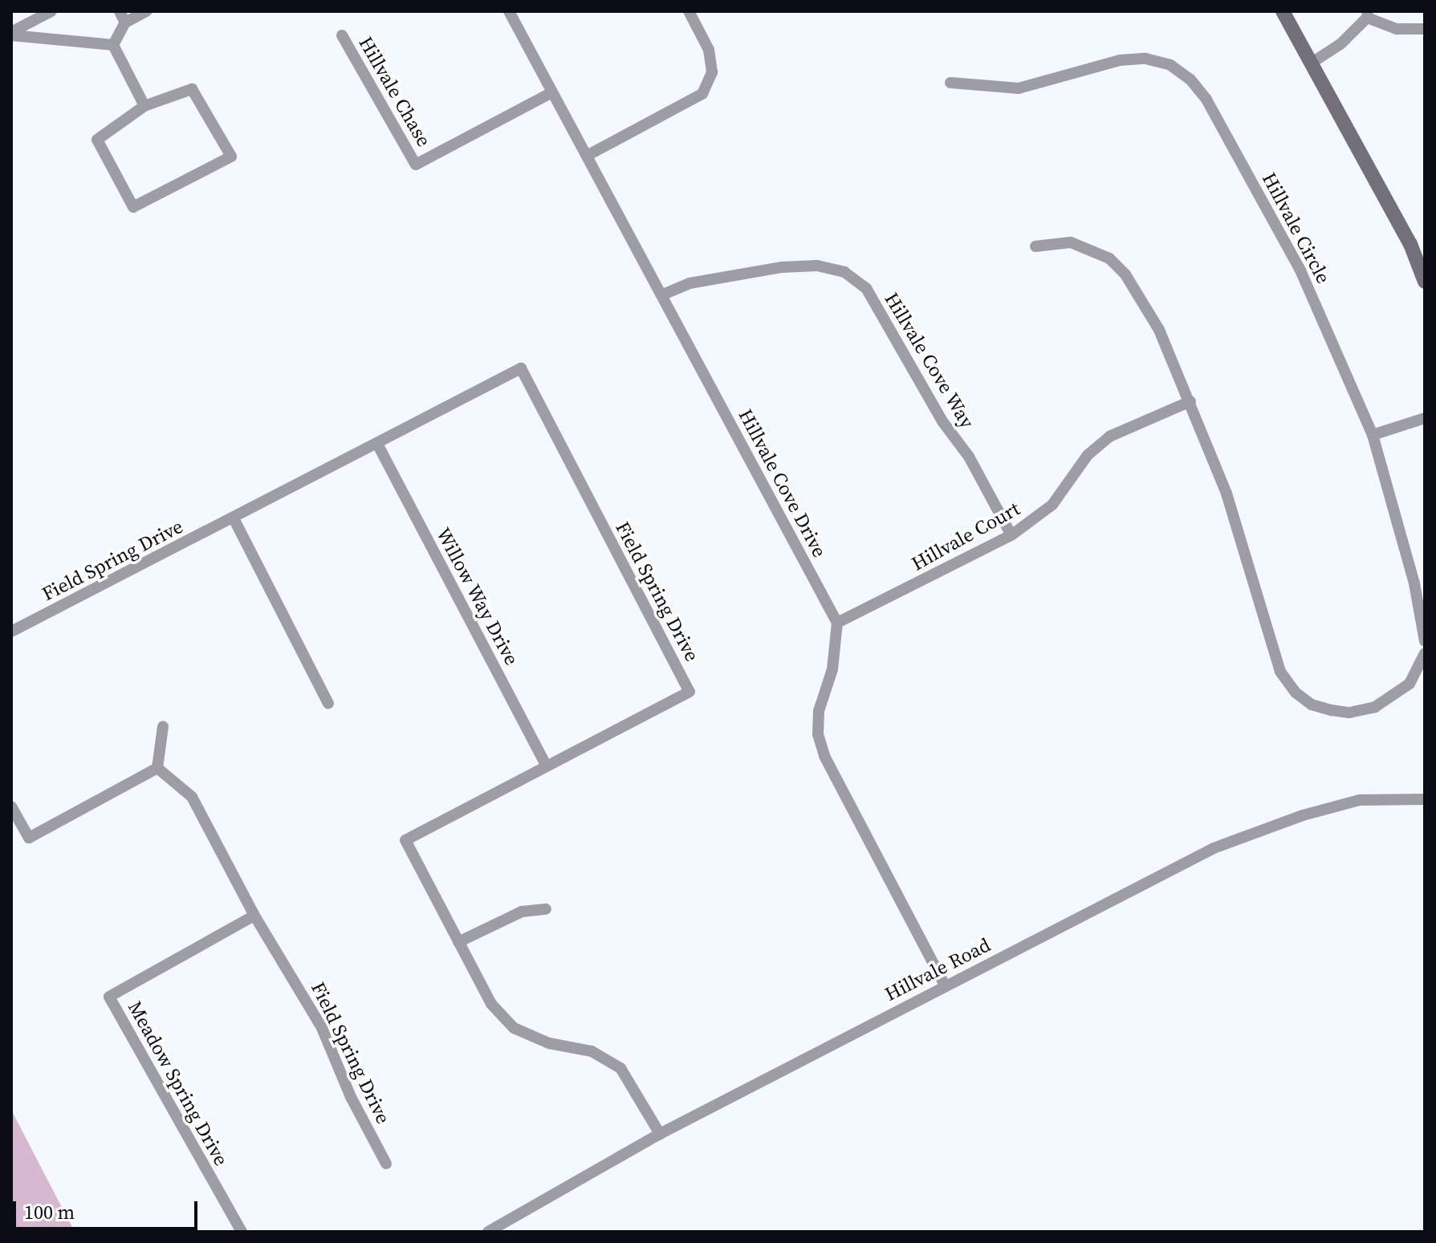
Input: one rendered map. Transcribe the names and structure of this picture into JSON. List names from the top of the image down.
{
  "streets": {
    "street": [
      "Hillvale Chase",
      "Hillvale Circle",
      "Hillvale Cove Way",
      "Hillvale Cove Drive",
      "Hillvale Court",
      "Field Spring Drive",
      "Willow Way Drive",
      "Hillvale Road",
      "Meadow Spring Drive"
    ]
  },
  "crossings": [
    ["Hillvale Chase", "Hillvale Cove Drive"],
    ["Hillvale Cove Way", "Hillvale Cove Drive"],
    ["Hillvale Cove Way", "Hillvale Court"],
    ["Hillvale Cove Drive", "Hillvale Court"],
    ["Field Spring Drive", "Willow Way Drive"],
    ["Field Spring Drive", "Hillvale Road"],
    ["Field Spring Drive", "Meadow Spring Drive"]
  ],
  "scale_bar": "100 m"
}
